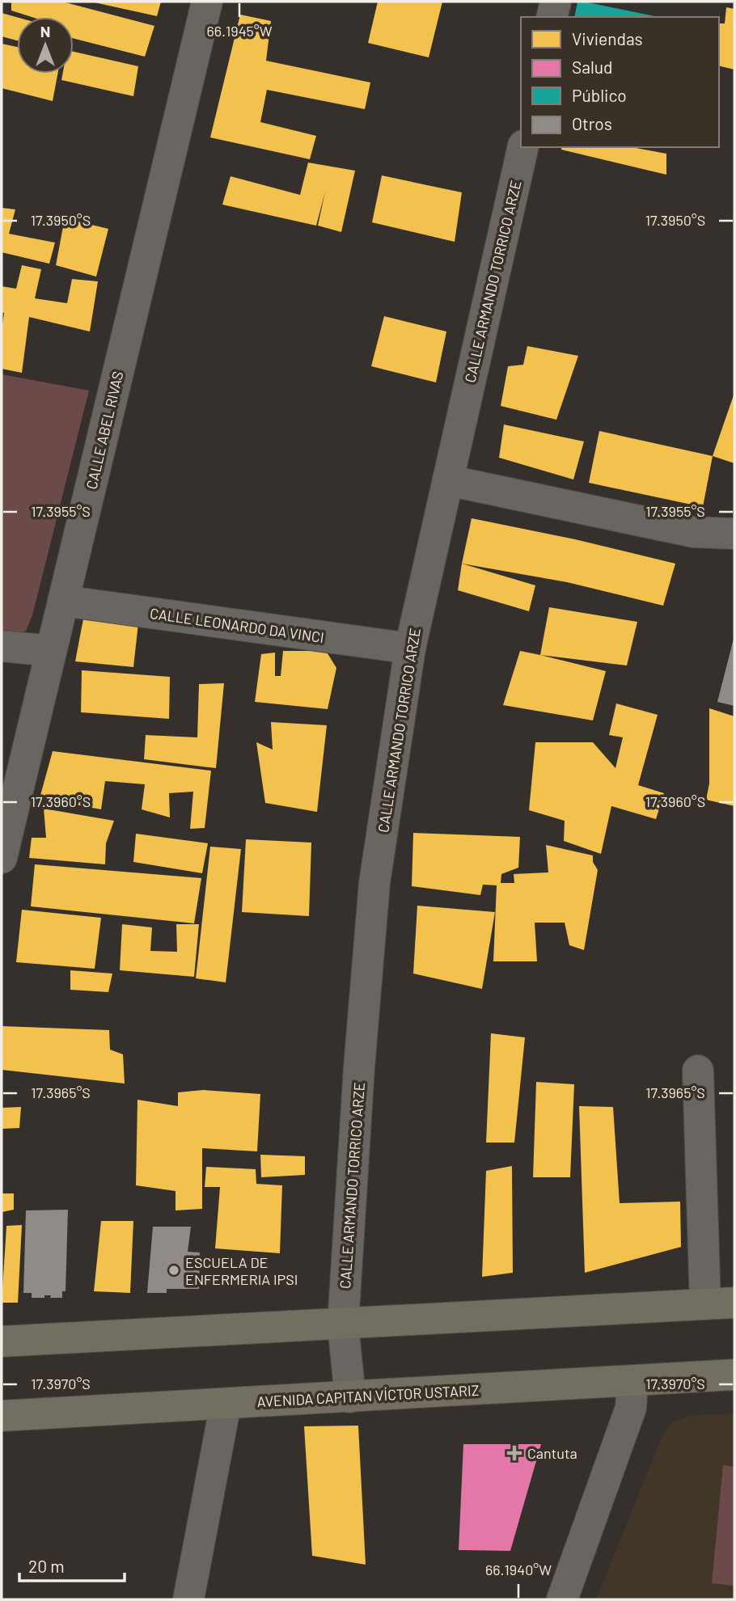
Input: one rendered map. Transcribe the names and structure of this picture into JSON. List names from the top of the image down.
{
  "streets": {
    "main road": ["AVENIDA CAPITAN VÍCTOR USTARIZ"],
    "street": ["CALLE ARMANDO TORRICO ARZE", "CALLE ABEL RIVAS", "CALLE LEONARDO DA VINCI"]
  },
  "crossings": [
    ["CALLE ARMANDO TORRICO ARZE", "CALLE LEONARDO DA VINCI"],
    ["CALLE ARMANDO TORRICO ARZE", "AVENIDA CAPITAN VÍCTOR USTARIZ"],
    ["CALLE ABEL RIVAS", "CALLE LEONARDO DA VINCI"]
  ],
  "places": {
    "other": ["ESCUELA DE ENFERMERIA IPSI"],
    "health": ["Cantuta"]
  },
  "legend": [
    "Viviendas",
    "Salud",
    "Público",
    "Otros"
  ],
  "scale_bar": "20 m",
  "north": "top",
  "coordinates": [
    "66.1945°W",
    "17.3950°S",
    "17.3955°S",
    "17.3960°S",
    "17.3965°S",
    "17.3970°S",
    "66.1940°W"
  ]
}
